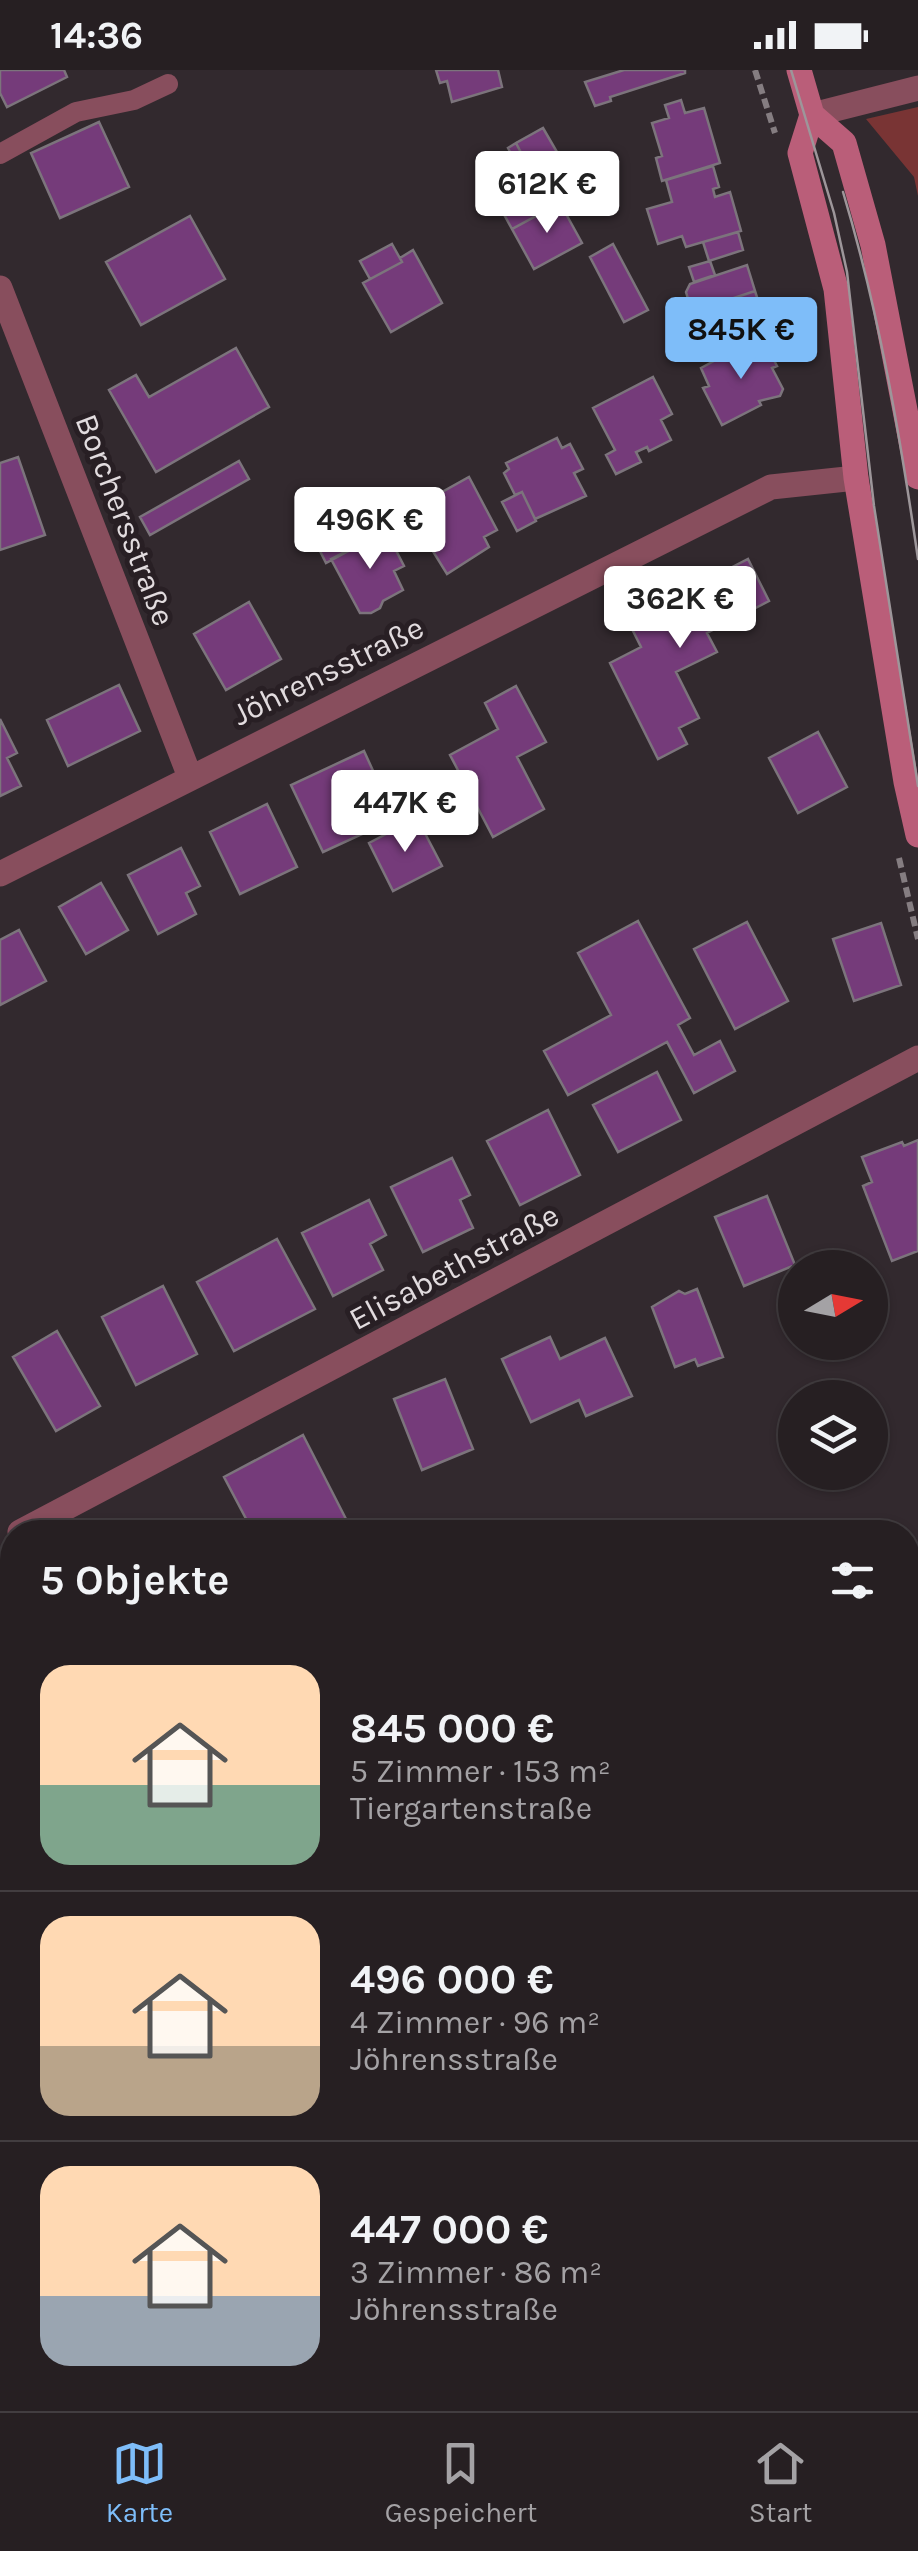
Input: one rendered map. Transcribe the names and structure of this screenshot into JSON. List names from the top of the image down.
{
  "streets": {
    "street": ["Borchersstraße", "Jöhrensstraße", "Elisabethstraße"]
  },
  "crossings": [
    ["Borchersstraße", "Jöhrensstraße"]
  ],
  "north": "right",
  "page": {
    "status": "14:36",
    "price": [
      "612K €",
      "845K €",
      "496K €",
      "362K €",
      "447K €"
    ],
    "heading": "5 Objekte",
    "list": [
      {
        "name": "845 000 €",
        "note": "5 Zimmer · 153 m² · Tiergartenstraße"
      },
      {
        "name": "496 000 €",
        "note": "4 Zimmer · 96 m² · Jöhrensstraße"
      },
      {
        "name": "447 000 €",
        "note": "3 Zimmer · 86 m² · Jöhrensstraße"
      }
    ],
    "tabs": ["Karte", "Gespeichert", "Start"]
  }
}
